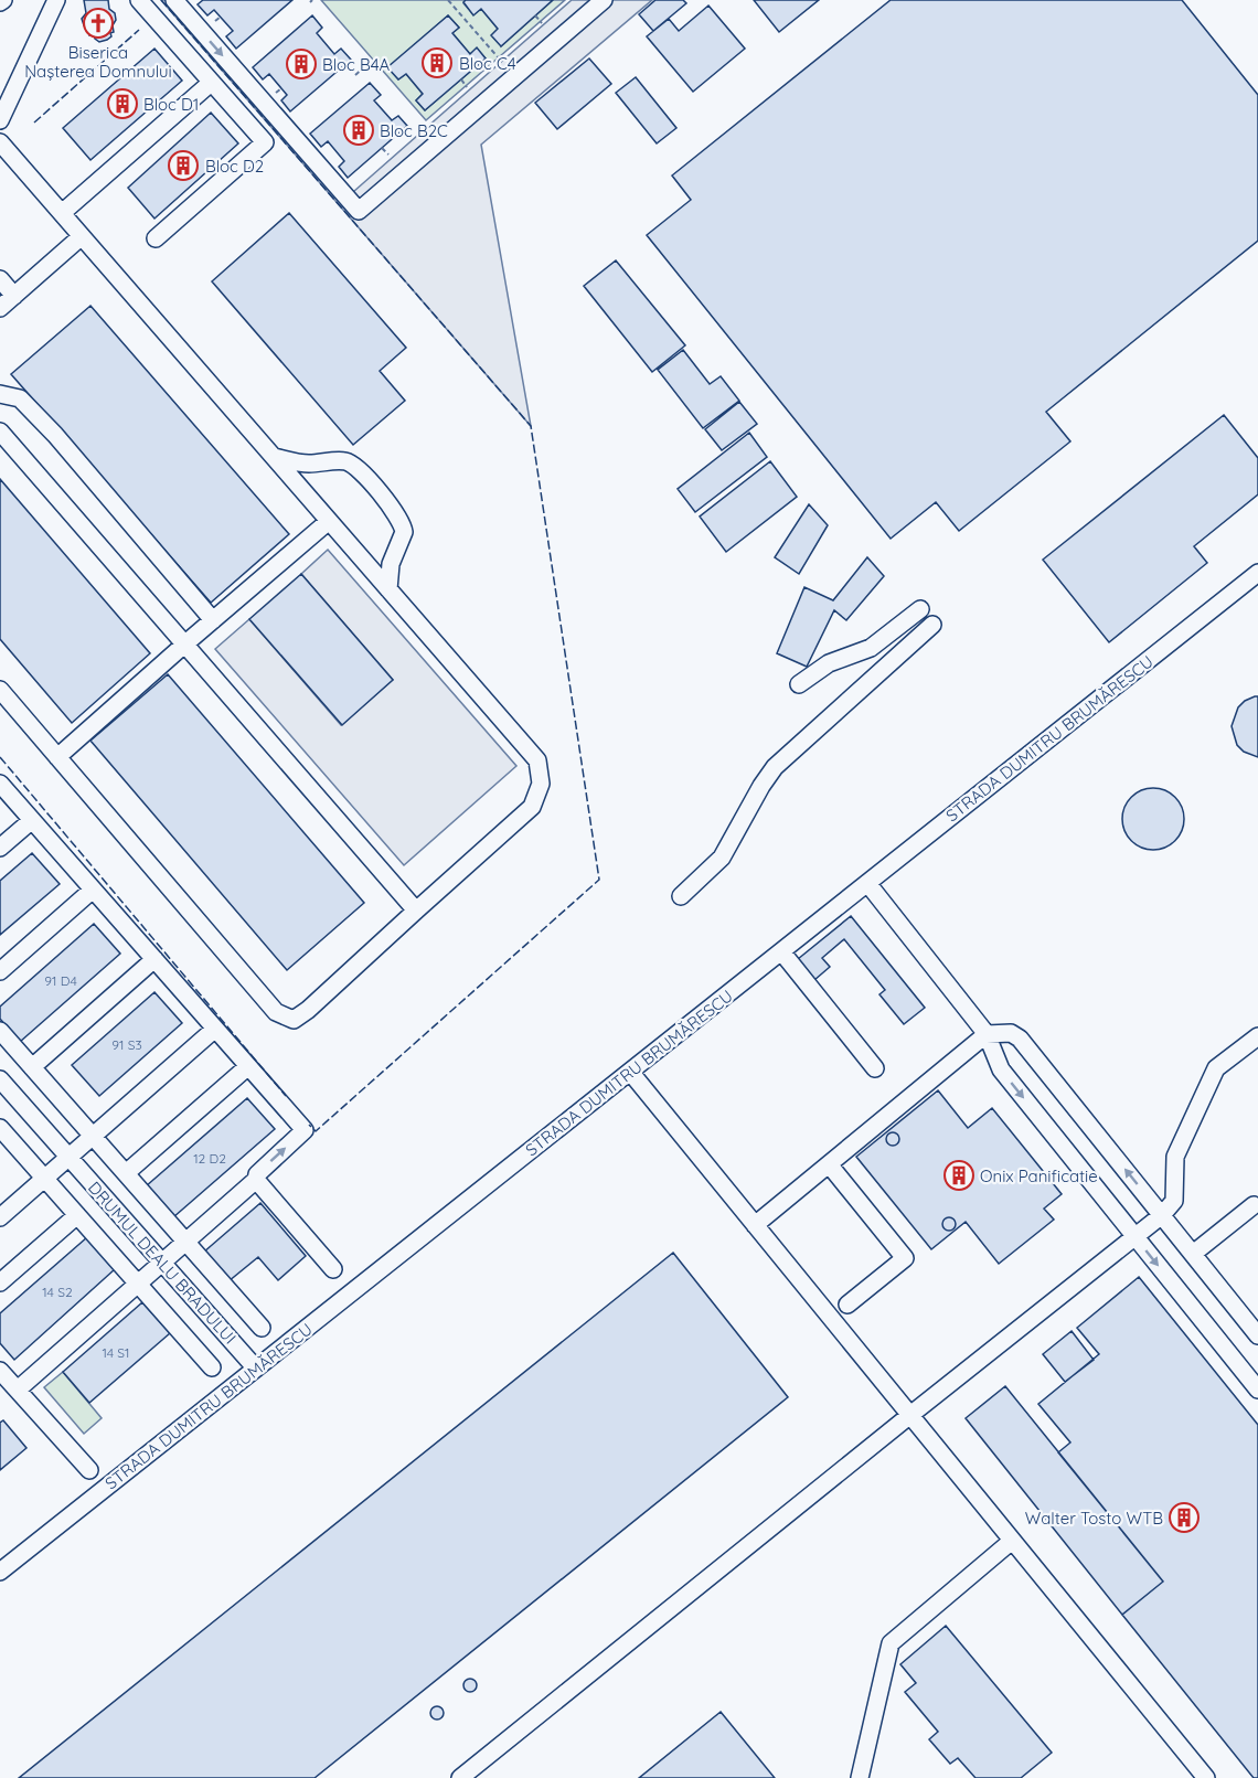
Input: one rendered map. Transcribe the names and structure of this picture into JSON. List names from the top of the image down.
{
  "streets": {
    "street": ["STRADA DUMITRU BRUMĂRESCU", "DRUMUL DEALU BRADULUI"]
  },
  "crossings": [
    ["STRADA DUMITRU BRUMĂRESCU", "DRUMUL DEALU BRADULUI"]
  ],
  "places": {
    "church": ["Biserica Nașterea Domnului"],
    "building": [
      "Bloc C4",
      "Bloc B4A",
      "Bloc D1",
      "Bloc B2C",
      "Bloc D2",
      "Onix Panificatie",
      "Walter Tosto WTB"
    ]
  },
  "house_numbers": [
    "91 D4",
    "91 S3",
    "12 D2",
    "14 S2",
    "14 S1"
  ]
}
